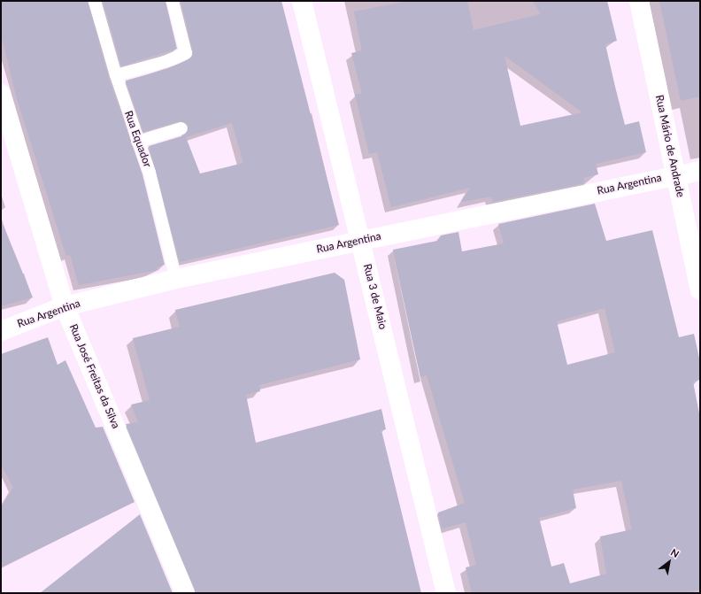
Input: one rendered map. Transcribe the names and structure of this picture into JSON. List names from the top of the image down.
{
  "streets": {
    "street": [
      "Rua Mário de Andrade",
      "Rua Argentina",
      "Rua 3 de Maio",
      "Rua José Freitas da Silva"
    ],
    "lane": ["Rua Equador"]
  },
  "crossings": [
    ["Rua Equador", "Rua Argentina"],
    ["Rua Mário de Andrade", "Rua Argentina"],
    ["Rua Argentina", "Rua 3 de Maio"],
    ["Rua Argentina", "Rua José Freitas da Silva"]
  ],
  "north": "top right"
}
